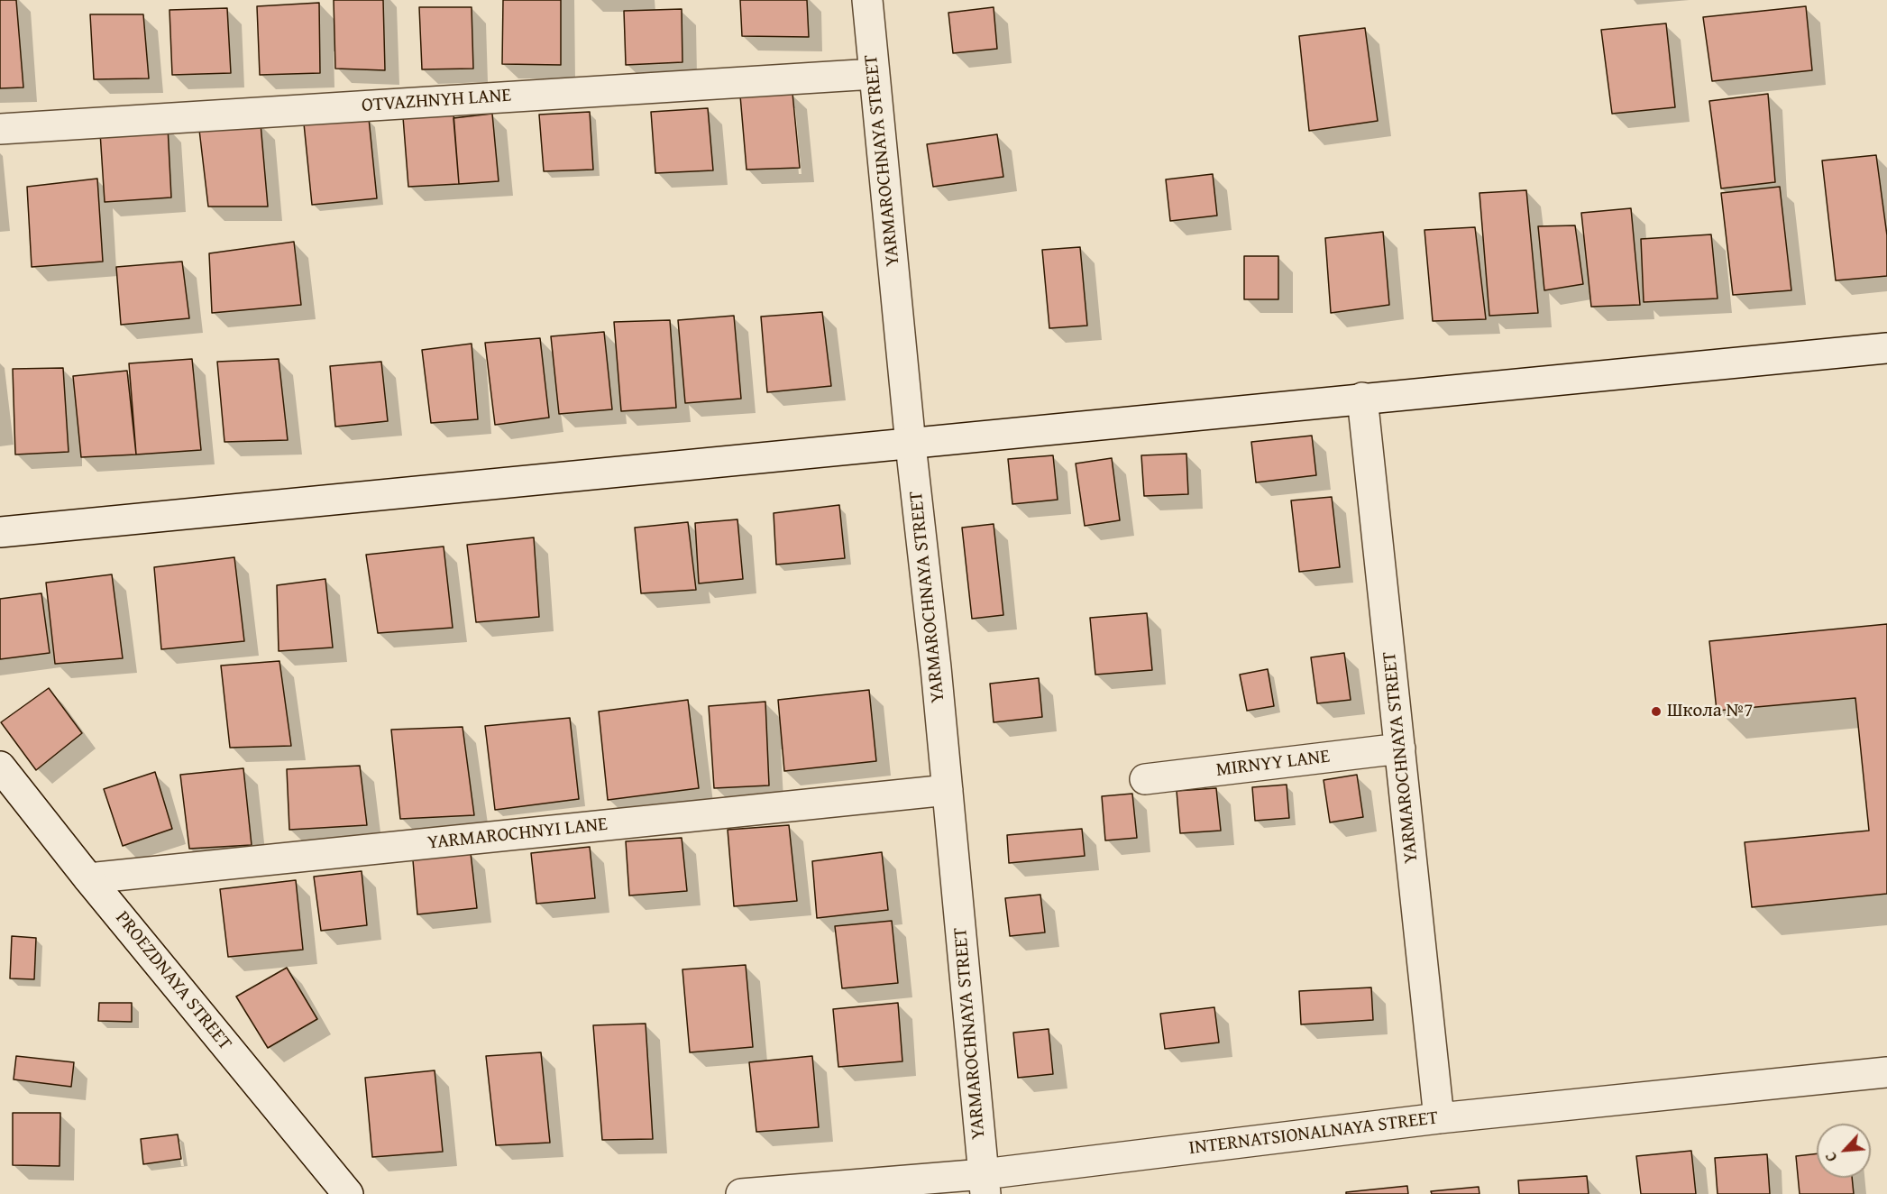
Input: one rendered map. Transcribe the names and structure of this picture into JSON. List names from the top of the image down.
{
  "streets": {
    "street": [
      "OTVAZHNYH LANE",
      "YARMAROCHNAYA STREET",
      "MIRNYY LANE",
      "YARMAROCHNYI LANE",
      "PROEZDNAYA STREET",
      "INTERNATSIONALNAYA STREET"
    ]
  },
  "crossings": [
    ["OTVAZHNYH LANE", "YARMAROCHNAYA STREET"],
    ["YARMAROCHNAYA STREET", "MIRNYY LANE"],
    ["YARMAROCHNAYA STREET", "YARMAROCHNYI LANE"],
    ["YARMAROCHNAYA STREET", "INTERNATSIONALNAYA STREET"],
    ["YARMAROCHNYI LANE", "PROEZDNAYA STREET"]
  ],
  "places": ["Школа №7"],
  "north": "bottom left"
}
